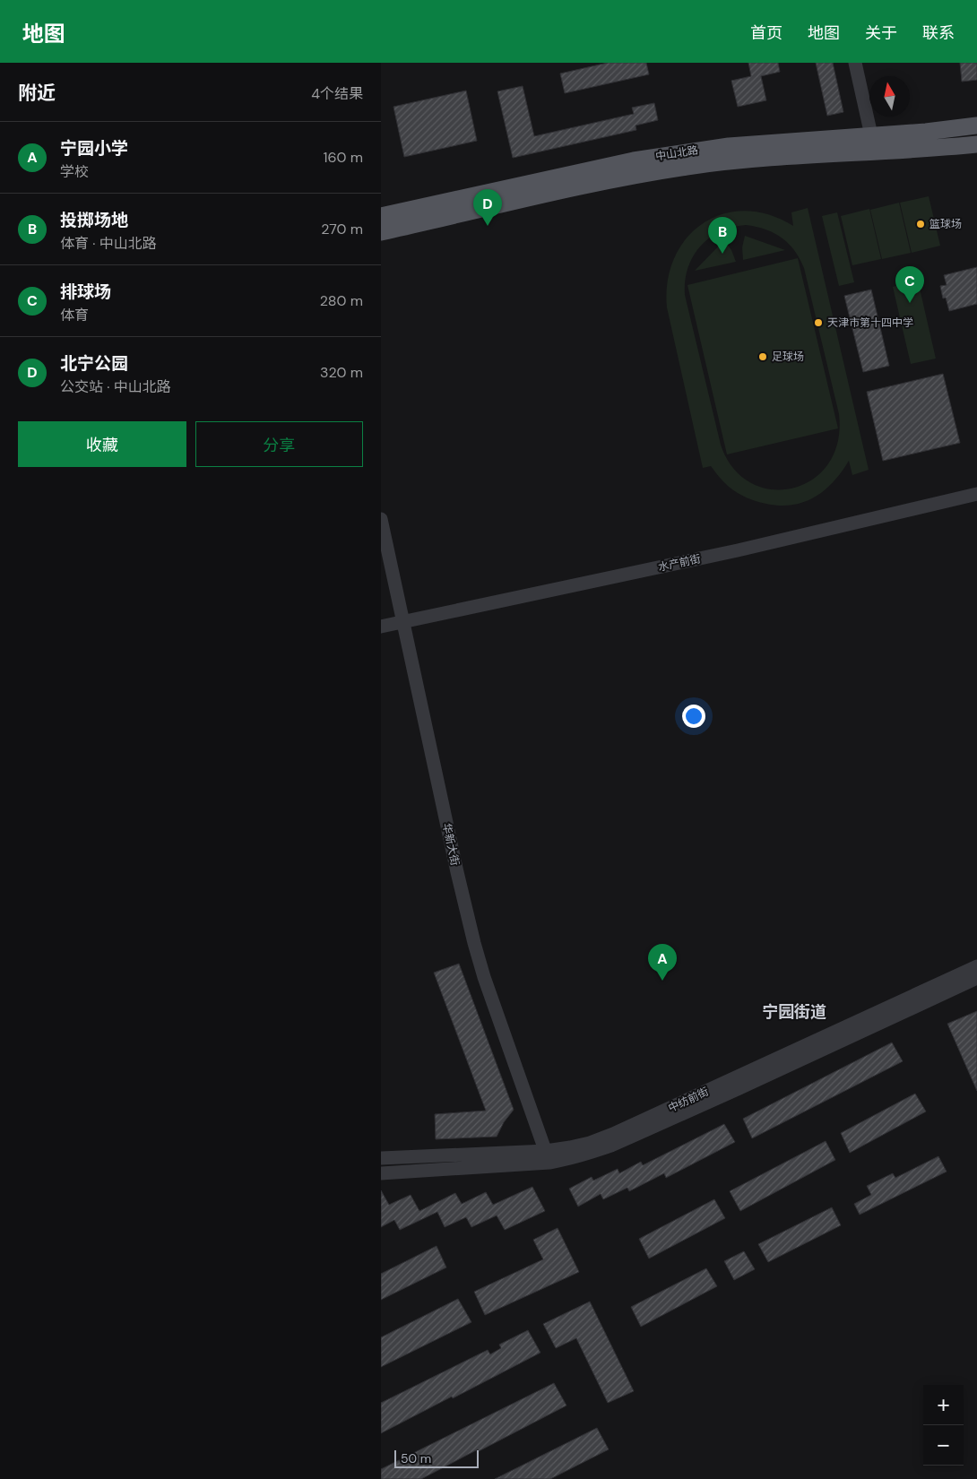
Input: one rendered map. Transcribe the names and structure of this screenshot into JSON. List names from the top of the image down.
{
  "streets": {
    "main road": ["中山北路"],
    "street": ["水产前街", "华新大街", "中纺前街"]
  },
  "crossings": [
    ["水产前街", "华新大街"],
    ["华新大街", "中纺前街"]
  ],
  "districts": ["宁园街道"],
  "places": ["篮球场", "天津市第十四中学", "足球场"],
  "scale_bar": "50 m",
  "north": "top",
  "page": {
    "header": "地图",
    "nav": [
      "首页",
      "地图",
      "关于",
      "联系"
    ],
    "heading": ["附近", "4个结果"],
    "list": [
      {
        "mark": "A",
        "name": "宁园小学",
        "note": "学校",
        "value": "160 m"
      },
      {
        "mark": "B",
        "name": "投掷场地",
        "note": "体育 · 中山北路",
        "value": "270 m"
      },
      {
        "mark": "C",
        "name": "排球场",
        "note": "体育",
        "value": "280 m"
      },
      {
        "mark": "D",
        "name": "北宁公园",
        "note": "公交站 · 中山北路",
        "value": "320 m"
      }
    ],
    "pins": [
      "D",
      "B",
      "C",
      "A"
    ],
    "buttons": ["收藏", "分享"],
    "map_buttons": ["+", "−"],
    "scale": "50 m"
  }
}
